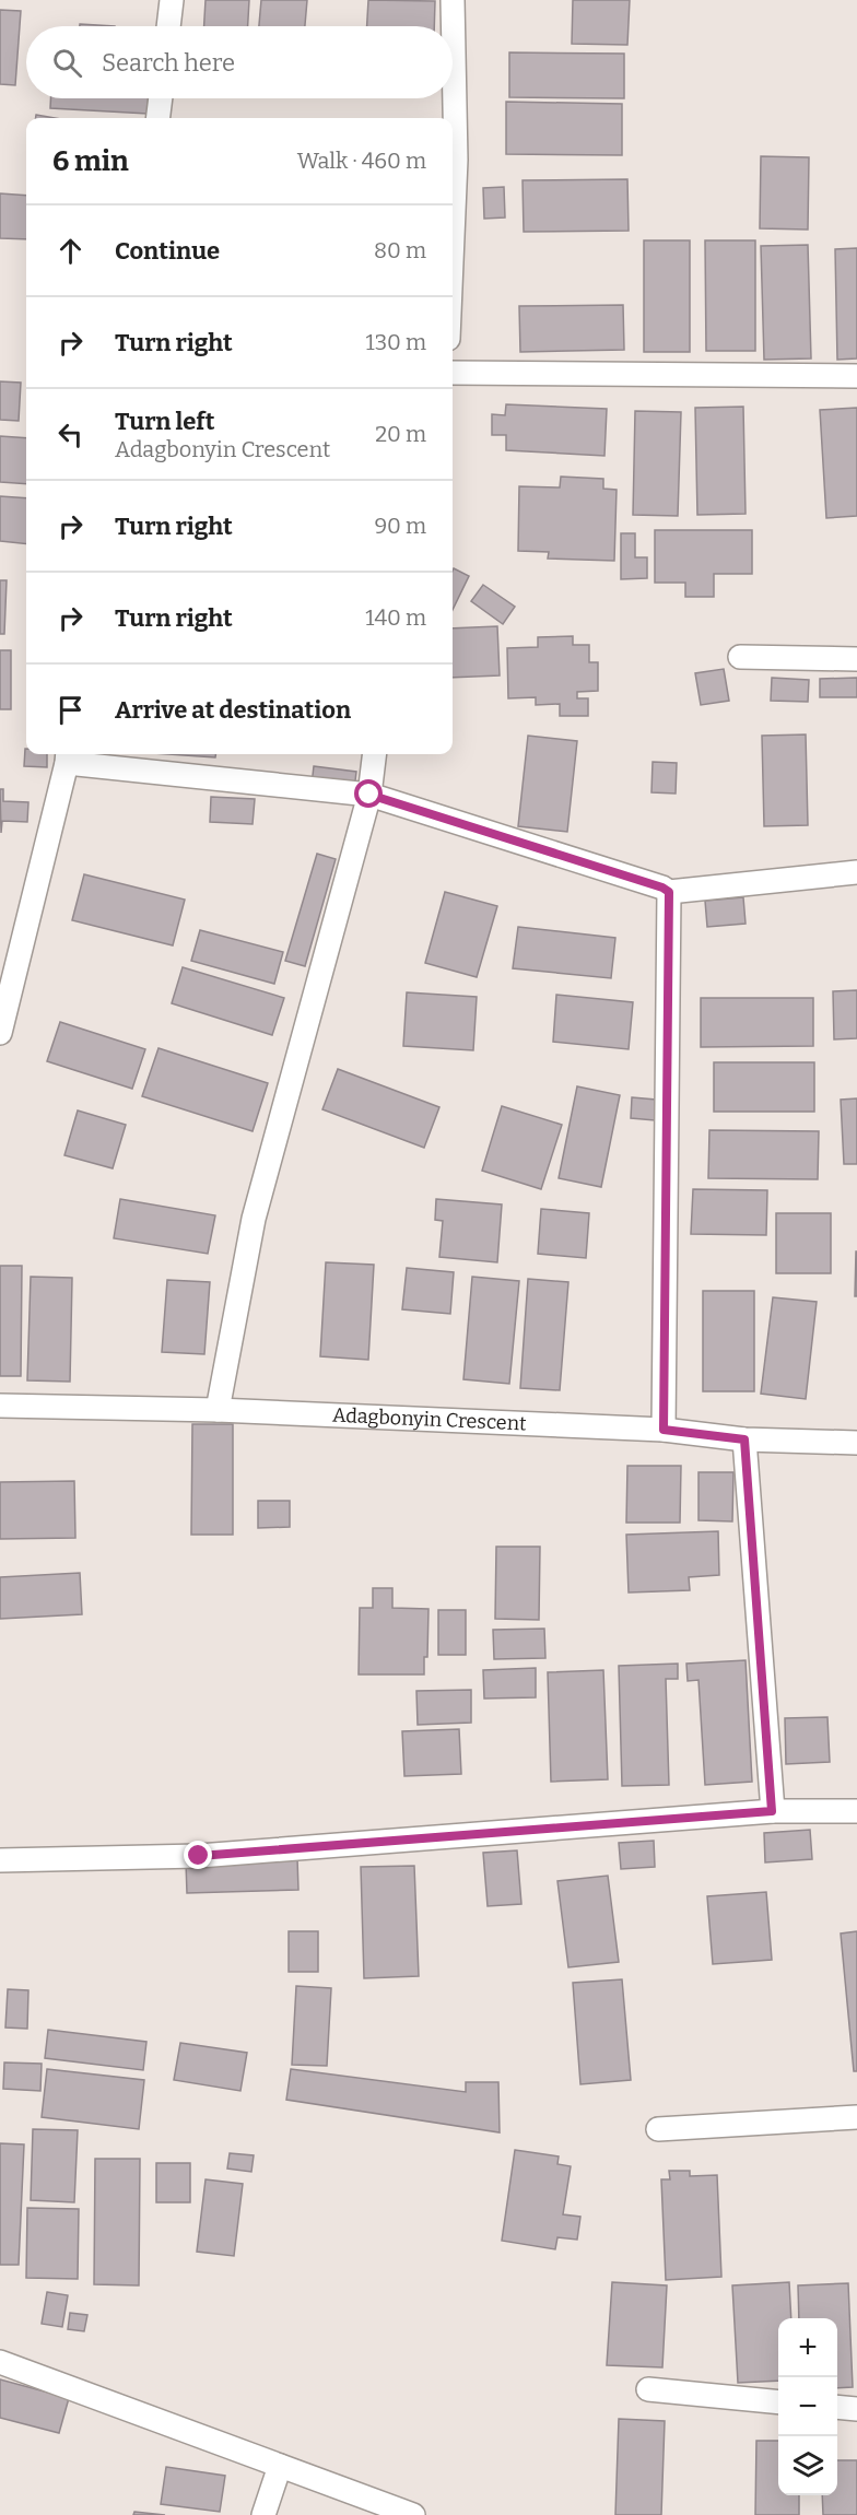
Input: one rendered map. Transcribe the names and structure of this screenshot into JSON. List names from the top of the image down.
{
  "streets": {
    "street": ["Adagbonyin Crescent"]
  },
  "page": {
    "search": "Search here",
    "heading": ["6 min", "Walk · 460 m"],
    "list": [
      ["Continue", "80 m"],
      ["Turn right", "130 m"],
      ["Turn left", "Adagbonyin Crescent", "20 m"],
      ["Turn right", "90 m"],
      ["Turn right", "140 m"],
      "Arrive at destination"
    ],
    "map_buttons": ["+", "−"]
  }
}
